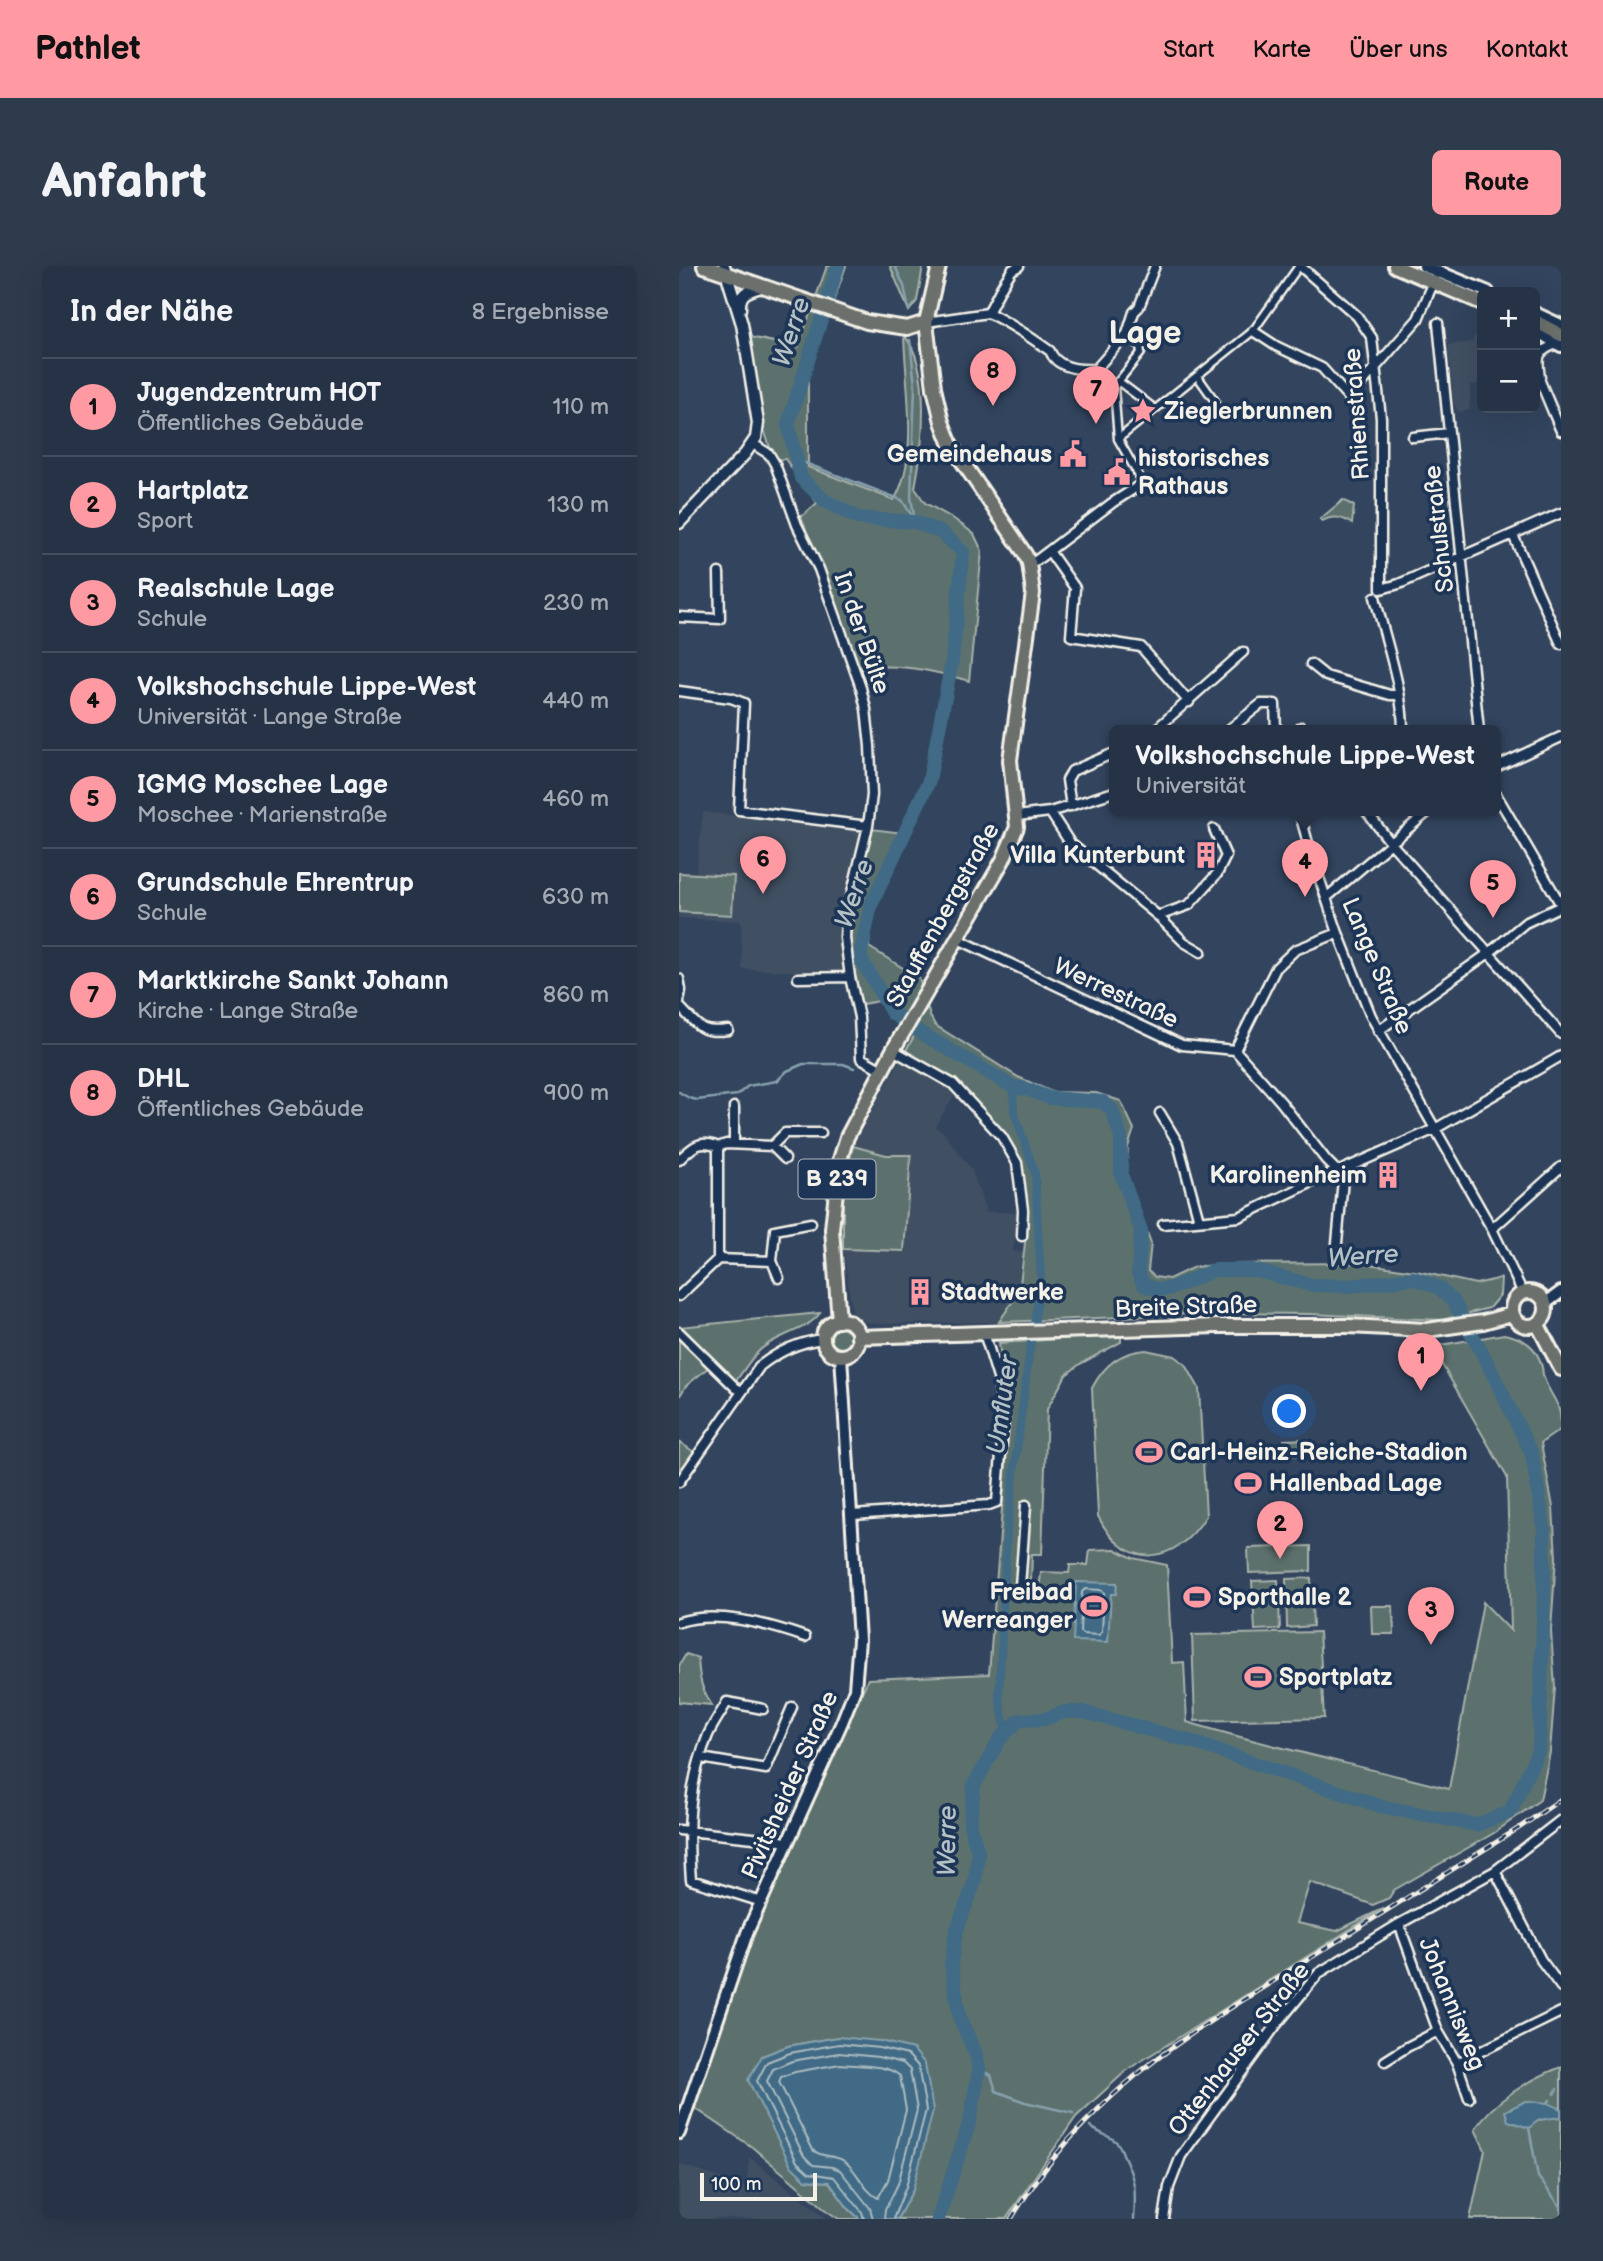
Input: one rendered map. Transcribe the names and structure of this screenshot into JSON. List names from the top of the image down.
{
  "streets": {
    "main road": [
      "Stauffenbergstraße",
      "B 239",
      "Breite Straße",
      "Pivitsheider Straße"
    ],
    "street": [
      "Rhienstraße",
      "Schulstraße",
      "In der Bülte",
      "Lange Straße",
      "Werrestraße",
      "Johannisweg",
      "Ottenhauser Straße"
    ]
  },
  "crossings": [
    ["Rhienstraße", "Schulstraße"],
    ["In der Bülte", "B 239"],
    ["Stauffenbergstraße", "Werrestraße"],
    ["Stauffenbergstraße", "B 239"],
    ["Lange Straße", "Breite Straße"],
    ["B 239", "Breite Straße"],
    ["B 239", "Pivitsheider Straße"],
    ["Breite Straße", "Pivitsheider Straße"],
    ["Johannisweg", "Ottenhauser Straße"]
  ],
  "districts": ["Lage"],
  "water": ["Werre", "Umfluter"],
  "places": {
    "place": ["Zieglerbrunnen"],
    "public building": ["Gemeindehaus", "historisches Rathaus"],
    "building": ["Villa Kunterbunt", "Karolinenheim", "Stadtwerke"],
    "sports": [
      "Carl-Heinz-Reiche-Stadion",
      "Hallenbad Lage",
      "Sporthalle 2",
      "Freibad Werreanger",
      "Sportplatz"
    ]
  },
  "scale_bar": "100 m",
  "page": {
    "header": "Pathlet",
    "nav": [
      "Start",
      "Karte",
      "Über uns",
      "Kontakt"
    ],
    "buttons": "Route",
    "title": "Anfahrt",
    "heading": ["In der Nähe", "8 Ergebnisse"],
    "map_buttons": ["+", "−"],
    "pins": [
      "8",
      "7",
      "6",
      "4",
      "5",
      "1",
      "2",
      "3"
    ],
    "list": [
      {
        "mark": "1",
        "name": "Jugendzentrum HOT",
        "note": "Öffentliches Gebäude",
        "value": "110 m"
      },
      {
        "mark": "2",
        "name": "Hartplatz",
        "note": "Sport",
        "value": "130 m"
      },
      {
        "mark": "3",
        "name": "Realschule Lage",
        "note": "Schule",
        "value": "230 m"
      },
      {
        "mark": "4",
        "name": "Volkshochschule Lippe-West",
        "note": "Universität · Lange Straße",
        "value": "440 m"
      },
      {
        "mark": "5",
        "name": "IGMG Moschee Lage",
        "note": "Moschee · Marienstraße",
        "value": "460 m"
      },
      {
        "mark": "6",
        "name": "Grundschule Ehrentrup",
        "note": "Schule",
        "value": "630 m"
      },
      {
        "mark": "7",
        "name": "Marktkirche Sankt Johann",
        "note": "Kirche · Lange Straße",
        "value": "860 m"
      },
      {
        "mark": "8",
        "name": "DHL",
        "note": "Öffentliches Gebäude",
        "value": "900 m"
      }
    ],
    "popup": ["Volkshochschule Lippe-West", "Universität"],
    "scale": "100 m"
  }
}
